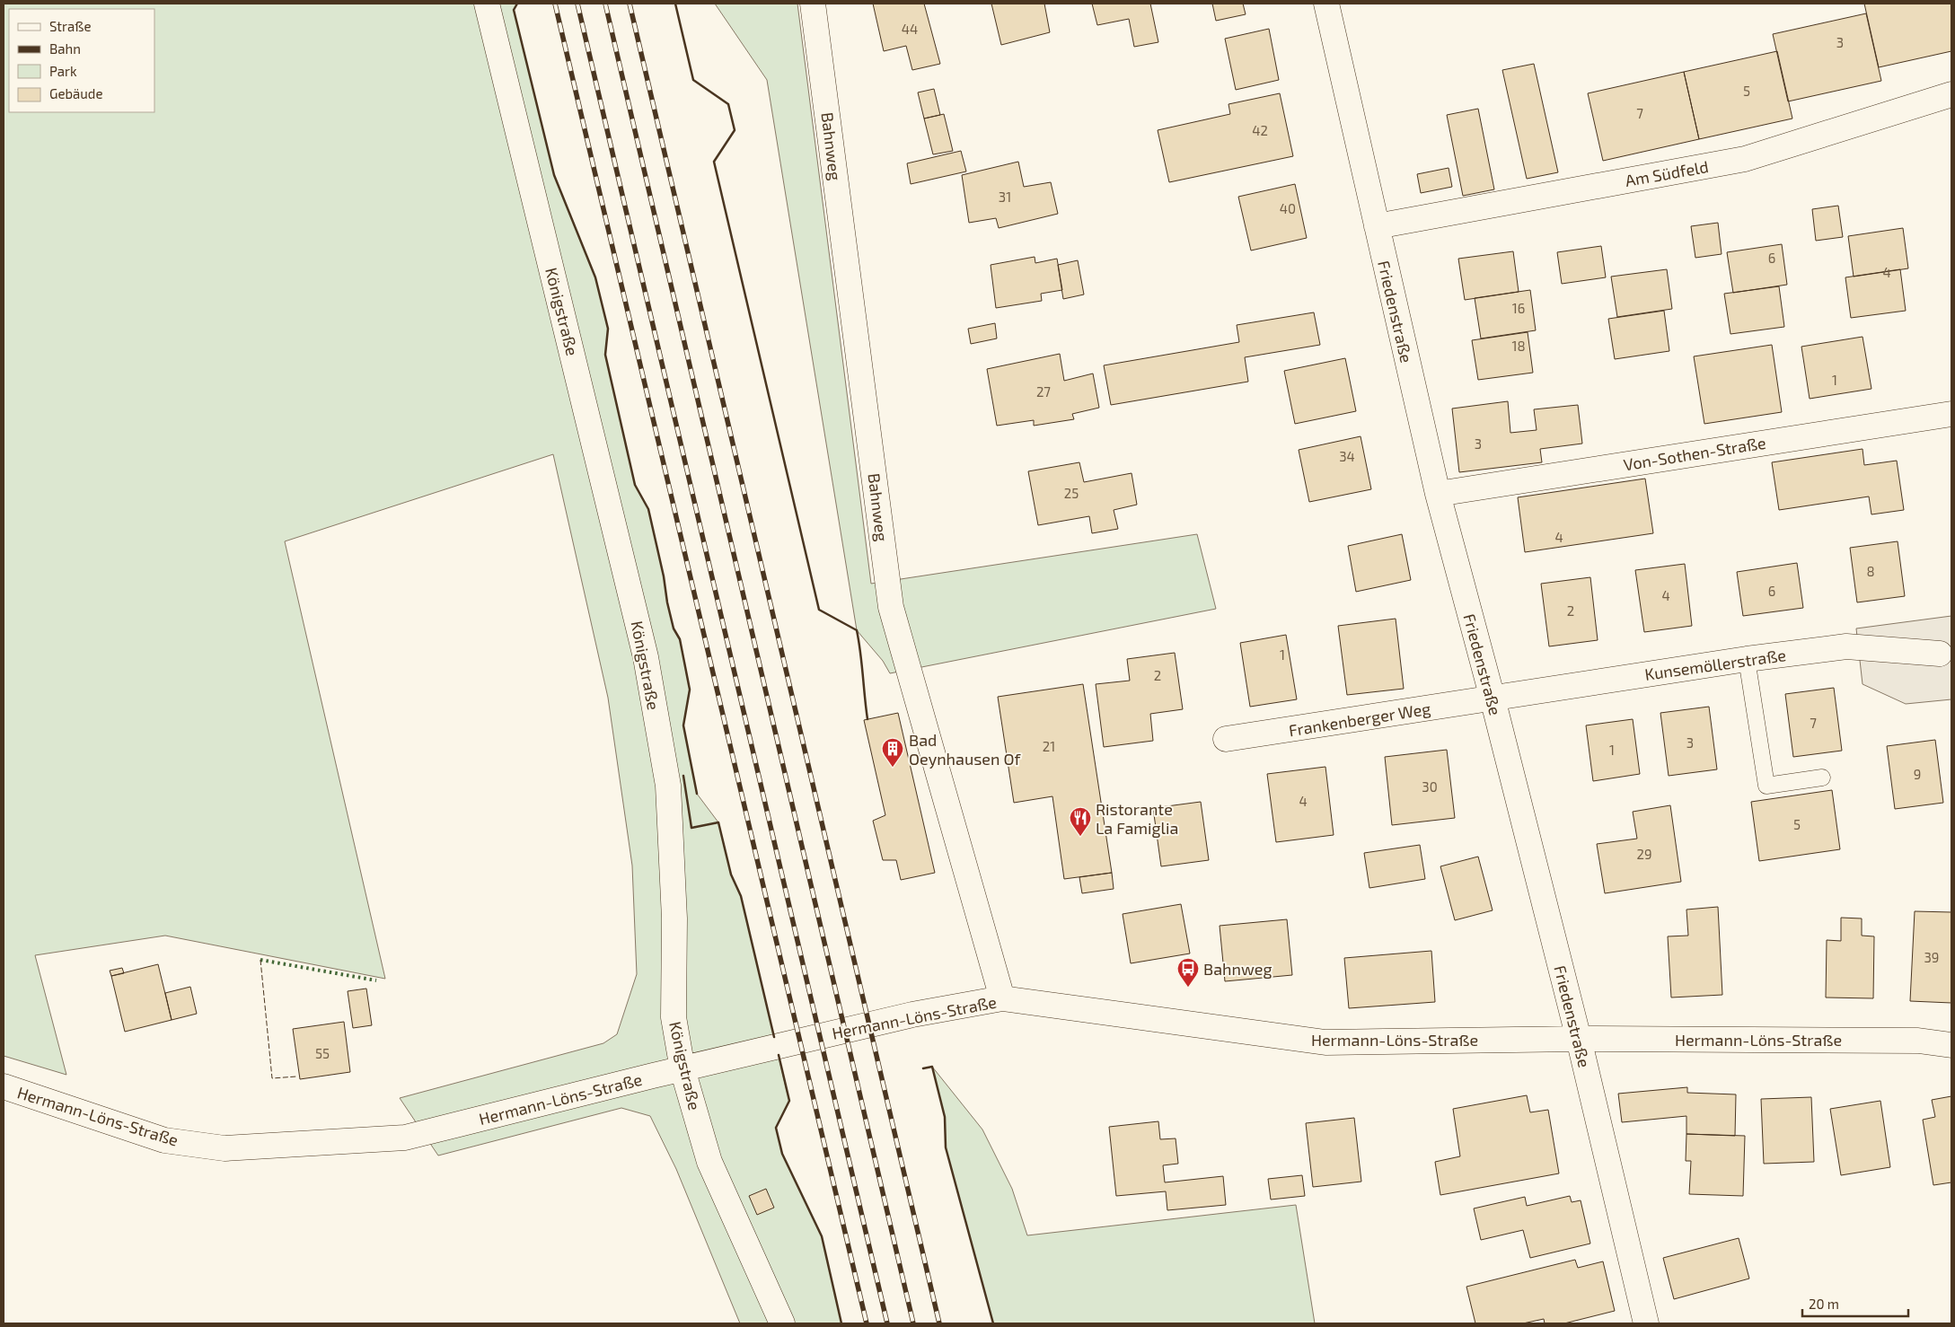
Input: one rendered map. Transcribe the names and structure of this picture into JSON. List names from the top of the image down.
{
  "streets": {
    "street": [
      "Bahnweg",
      "Am Südfeld",
      "Königstraße",
      "Friedenstraße",
      "Von-Sothen-Straße",
      "Kunsemöllerstraße",
      "Frankenberger Weg",
      "Hermann-Löns-Straße"
    ]
  },
  "crossings": [
    ["Bahnweg", "Hermann-Löns-Straße"],
    ["Am Südfeld", "Friedenstraße"],
    ["Königstraße", "Hermann-Löns-Straße"],
    ["Friedenstraße", "Von-Sothen-Straße"],
    ["Friedenstraße", "Kunsemöllerstraße"],
    ["Friedenstraße", "Frankenberger Weg"],
    ["Friedenstraße", "Hermann-Löns-Straße"],
    ["Kunsemöllerstraße", "Frankenberger Weg"]
  ],
  "places": {
    "building": ["Bad Oeynhausen Of"],
    "restaurant": ["Ristorante La Famiglia"],
    "bus stop": ["Bahnweg"]
  },
  "house_numbers": [
    "44",
    "3",
    "5",
    "7",
    "42",
    "31",
    "40",
    "6",
    "4",
    "16",
    "18",
    "1",
    "27",
    "3",
    "34",
    "25",
    "4",
    "8",
    "6",
    "4",
    "2",
    "1",
    "2",
    "7",
    "3",
    "21",
    "1",
    "9",
    "30",
    "4",
    "5",
    "29",
    "39",
    "55"
  ],
  "legend": [
    "Straße",
    "Bahn",
    "Park",
    "Gebäude"
  ],
  "scale_bar": "20 m"
}
